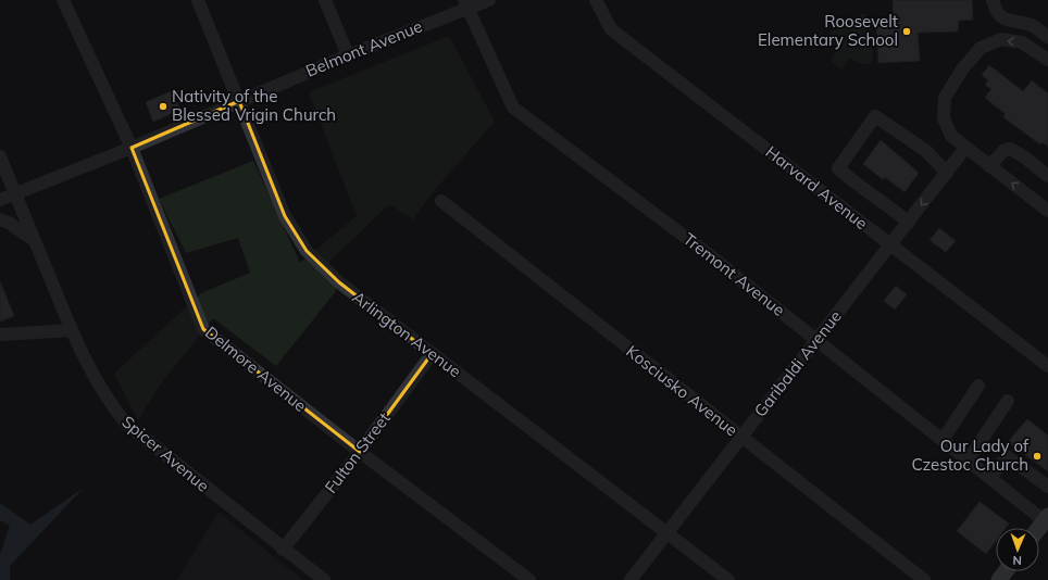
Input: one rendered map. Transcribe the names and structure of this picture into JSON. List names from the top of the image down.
{
  "streets": {
    "street": [
      "Belmont Avenue",
      "Harvard Avenue",
      "Tremont Avenue",
      "Arlington Avenue",
      "Garibaldi Avenue",
      "Delmore Avenue",
      "Kosciusko Avenue",
      "Fulton Street",
      "Spicer Avenue"
    ]
  },
  "crossings": [
    ["Belmont Avenue", "Tremont Avenue"],
    ["Belmont Avenue", "Arlington Avenue"],
    ["Belmont Avenue", "Delmore Avenue"],
    ["Belmont Avenue", "Spicer Avenue"],
    ["Harvard Avenue", "Garibaldi Avenue"],
    ["Tremont Avenue", "Garibaldi Avenue"],
    ["Arlington Avenue", "Garibaldi Avenue"],
    ["Arlington Avenue", "Fulton Street"],
    ["Garibaldi Avenue", "Kosciusko Avenue"],
    ["Delmore Avenue", "Fulton Street"],
    ["Fulton Street", "Spicer Avenue"]
  ],
  "places": ["Roosevelt Elementary School", "Nativity of the Blessed Vrigin Church", "Our Lady of Czestoc Church"],
  "north": "bottom"
}
